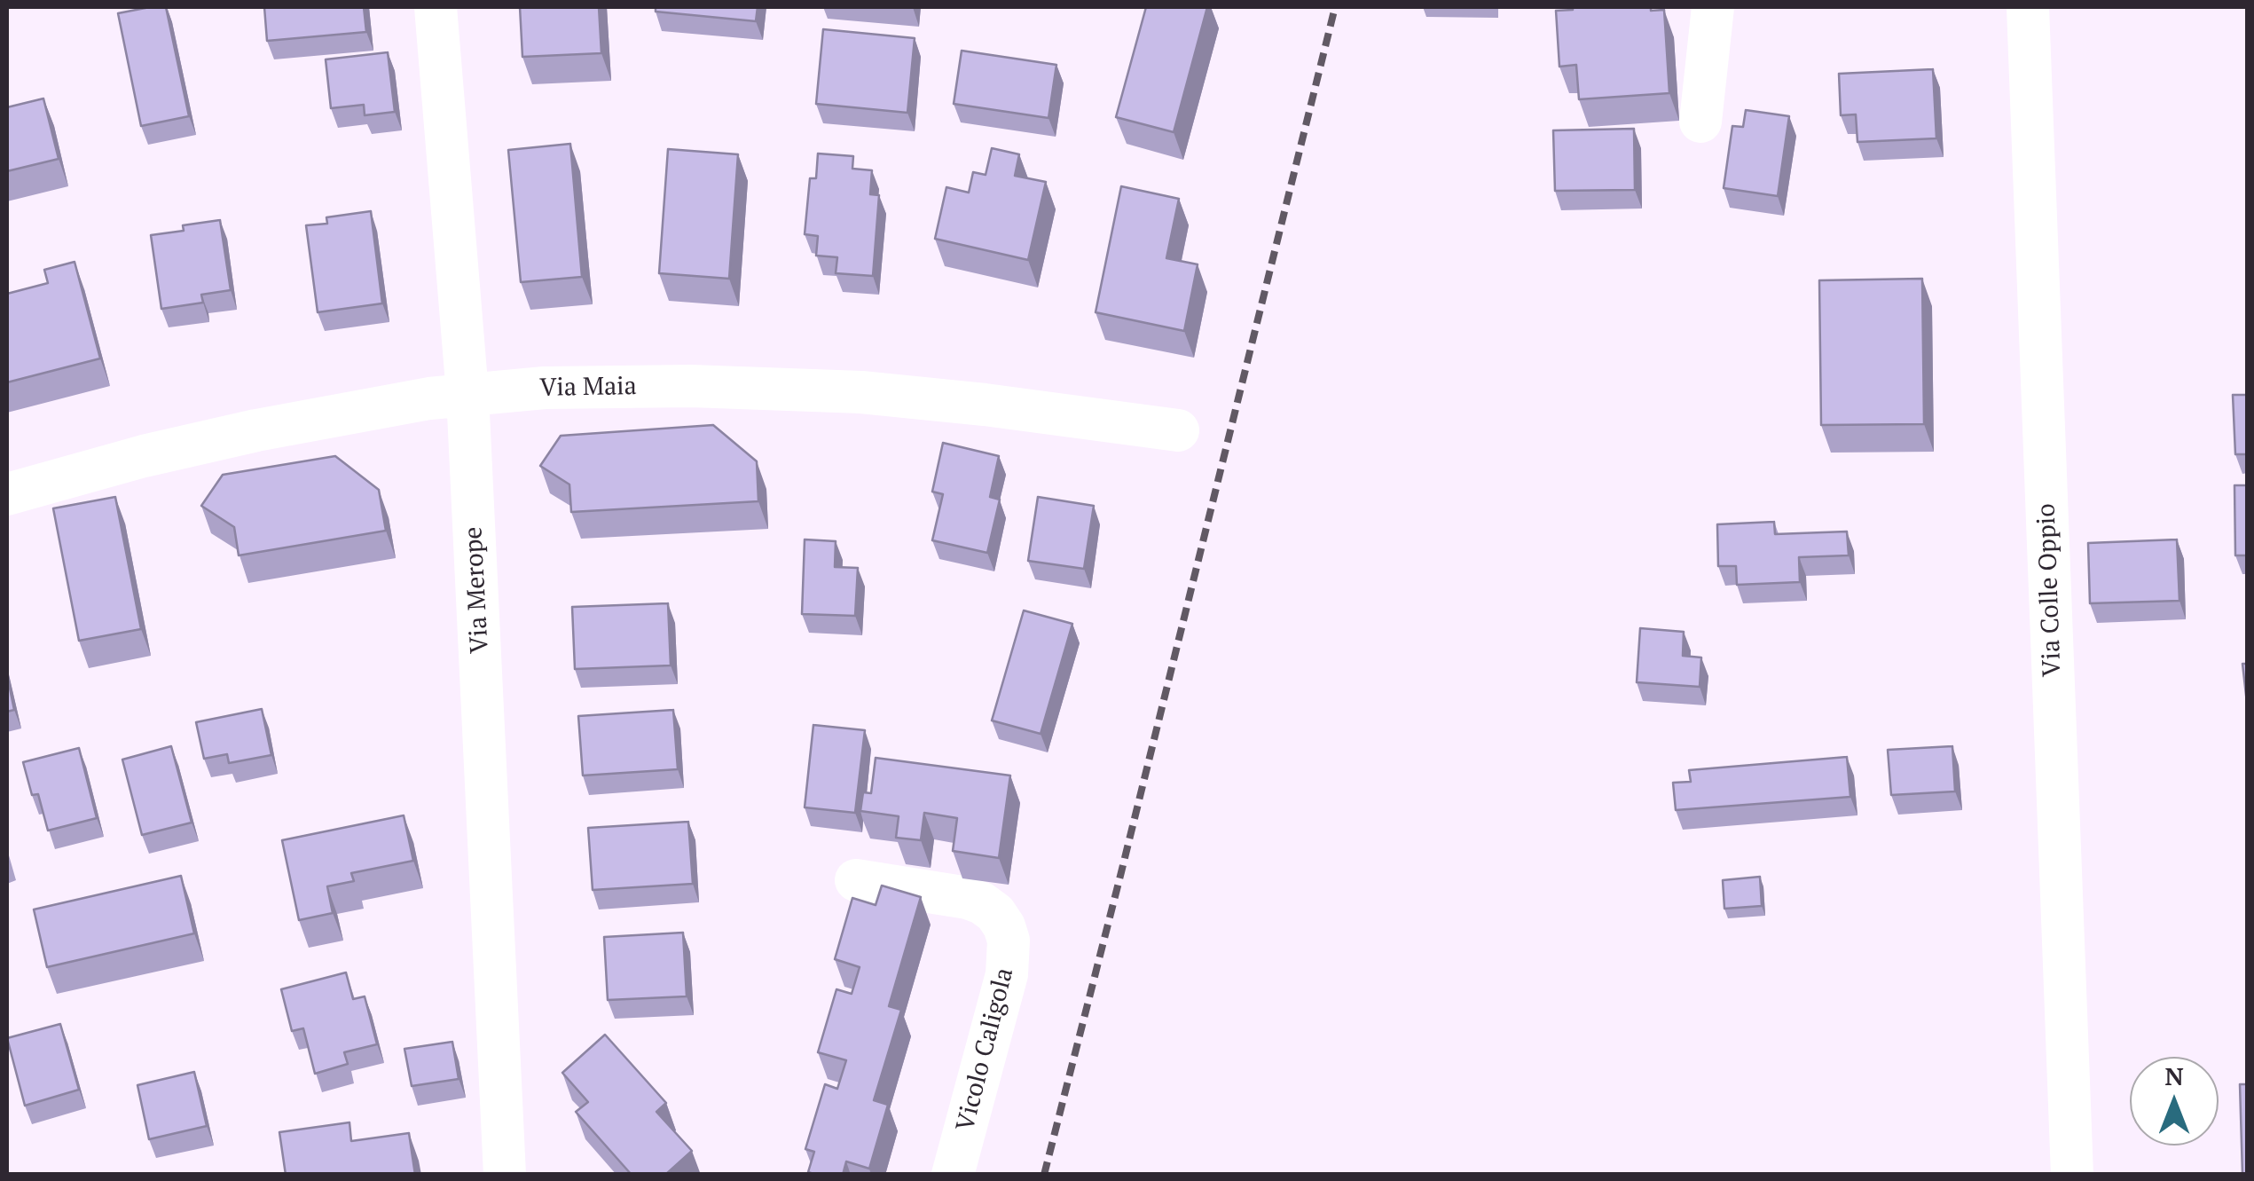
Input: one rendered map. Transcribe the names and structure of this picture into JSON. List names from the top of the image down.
{
  "streets": {
    "street": [
      "Via Maia",
      "Via Merope",
      "Via Colle Oppio",
      "Vicolo Caligola"
    ]
  },
  "crossings": [
    ["Via Maia", "Via Merope"]
  ],
  "north": "top"
}
